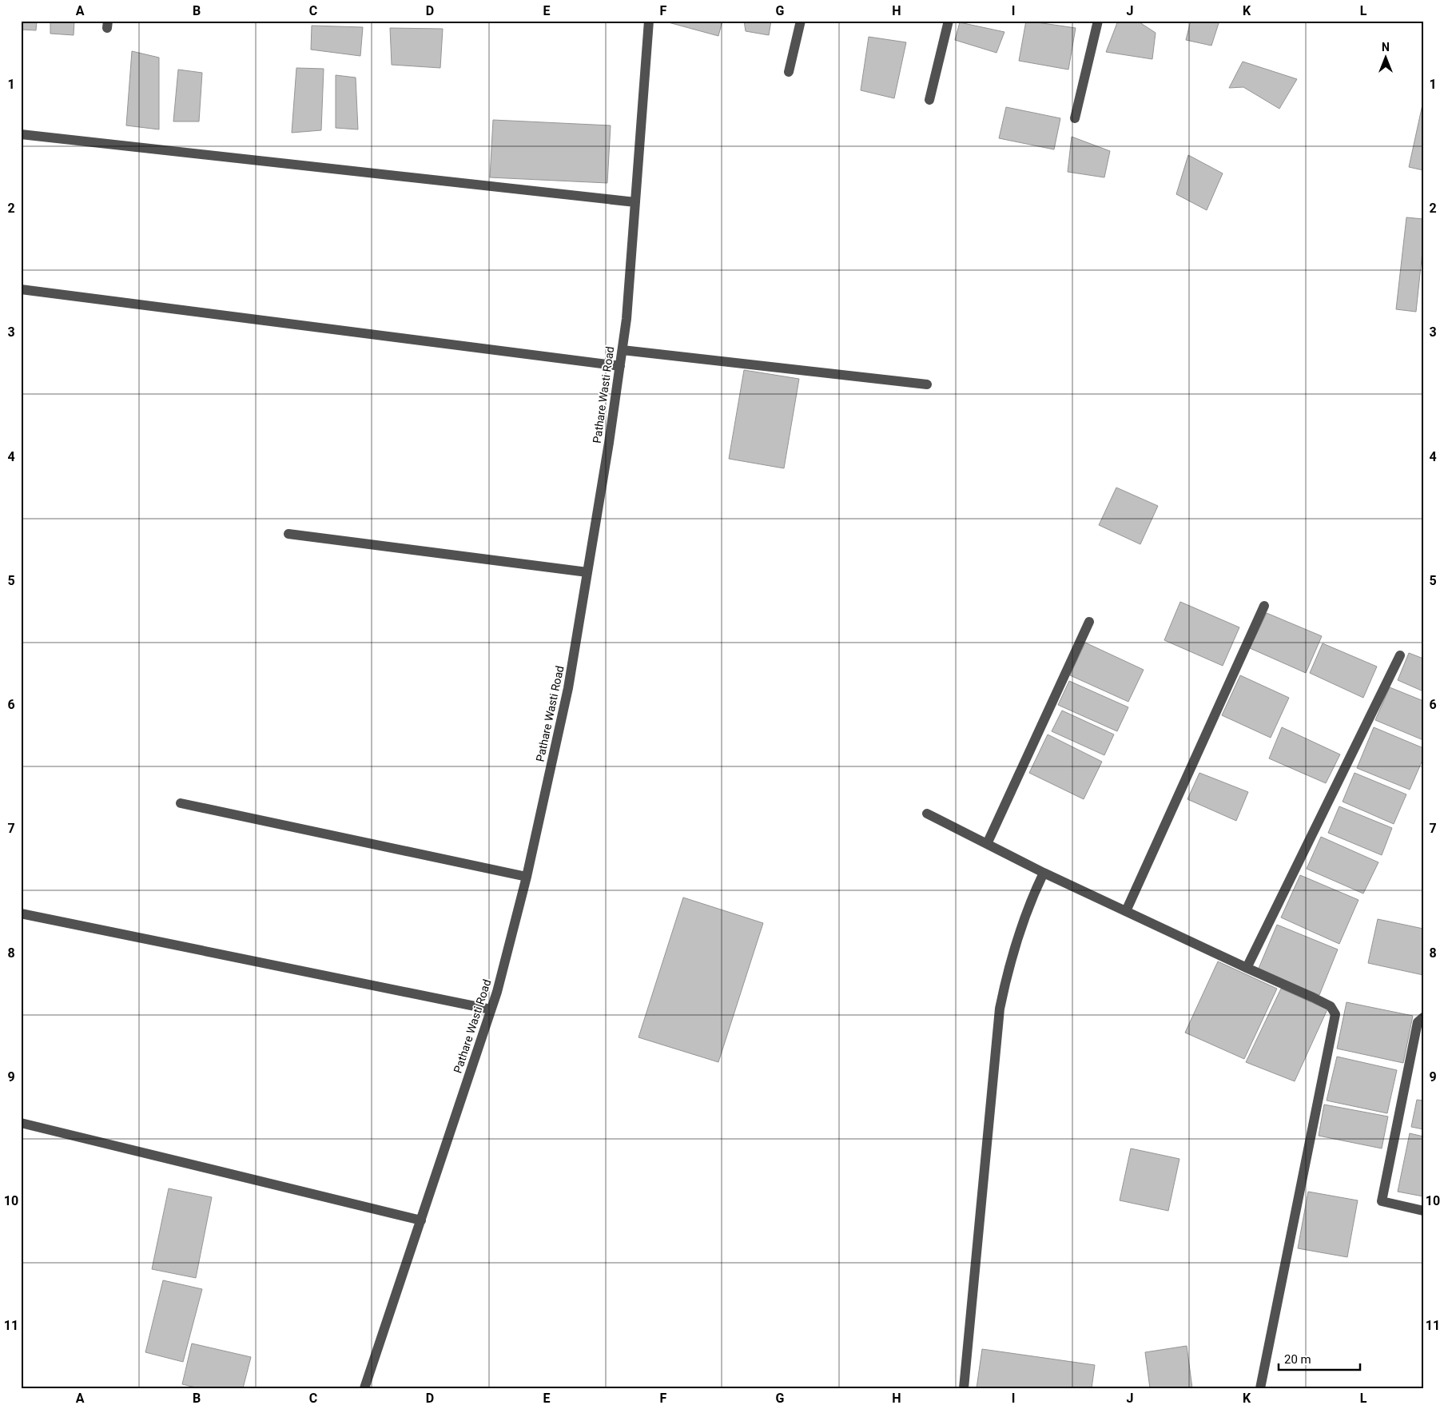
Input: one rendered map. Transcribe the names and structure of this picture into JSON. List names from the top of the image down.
{
  "streets": {
    "street": ["Pathare Wasti Road"]
  },
  "scale_bar": "20 m",
  "north": "top",
  "grid": {
    "columns": [
      "A",
      "B",
      "C",
      "D",
      "E",
      "F",
      "G",
      "H",
      "I",
      "J",
      "K",
      "L"
    ],
    "rows": [
      "1",
      "2",
      "3",
      "4",
      "5",
      "6",
      "7",
      "8",
      "9",
      "10",
      "11"
    ]
  }
}
